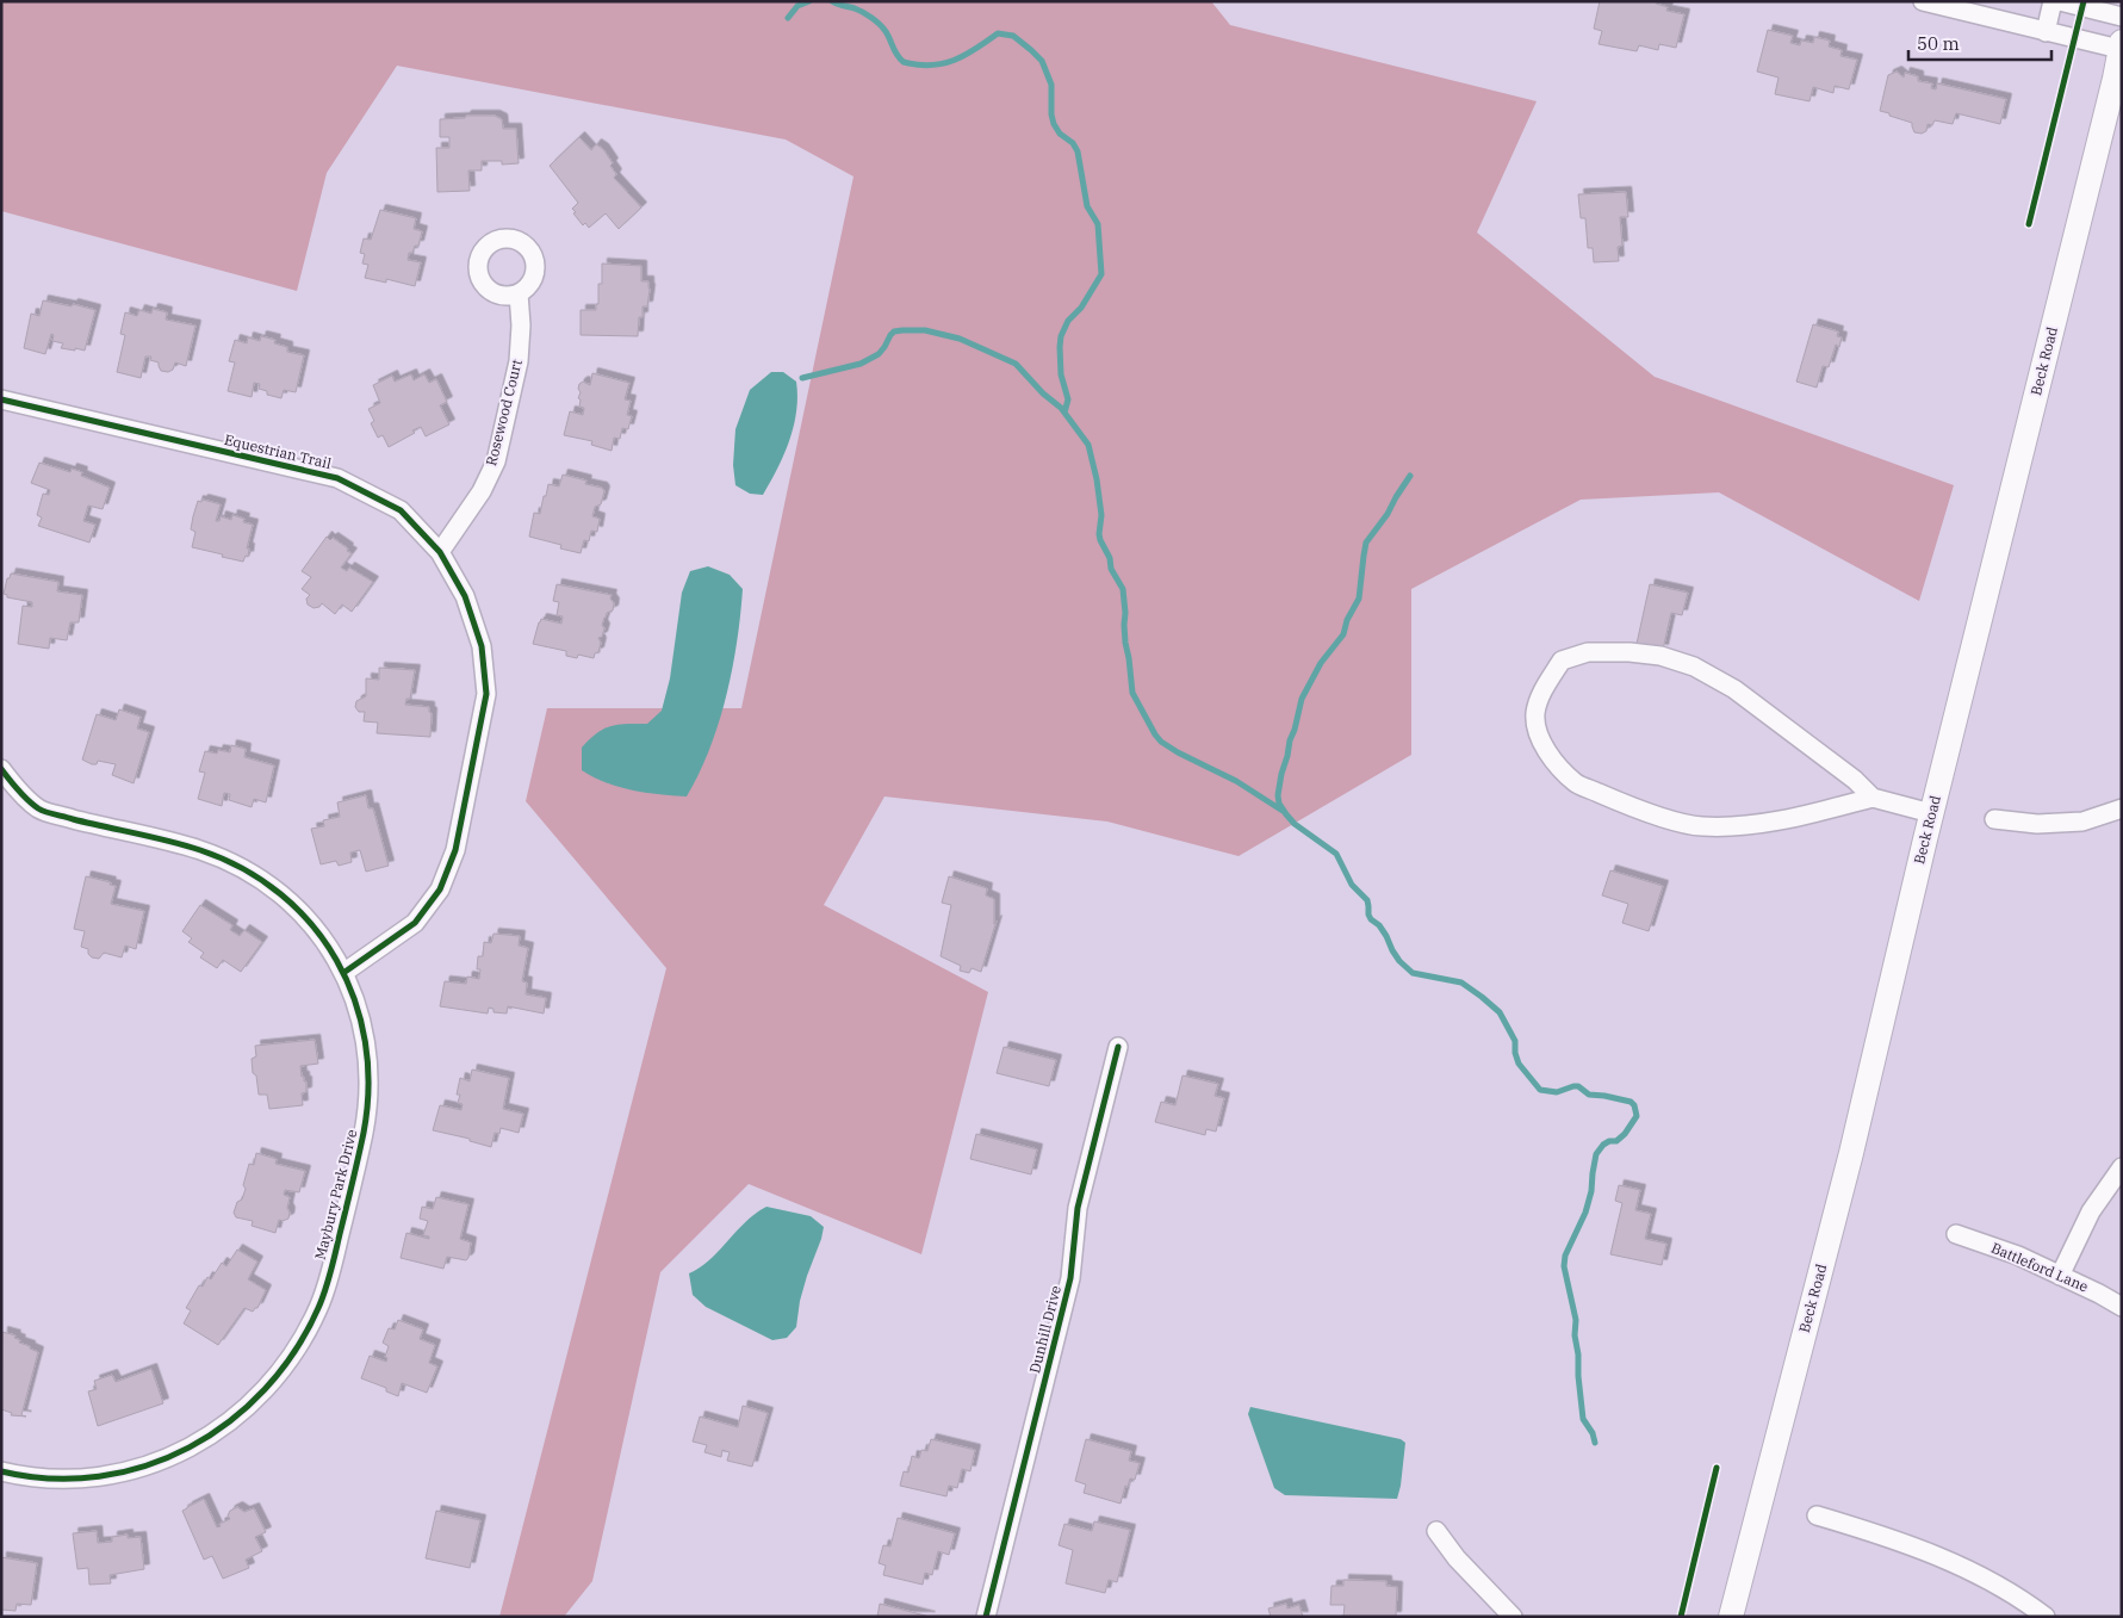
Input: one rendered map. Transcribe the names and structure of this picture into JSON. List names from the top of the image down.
{
  "streets": {
    "main road": ["Beck Road"],
    "street": [
      "Rosewood Court",
      "Equestrian Trail",
      "Maybury Park Drive",
      "Battleford Lane",
      "Dunhill Drive"
    ]
  },
  "crossings": [
    ["Rosewood Court", "Equestrian Trail"],
    ["Equestrian Trail", "Maybury Park Drive"]
  ],
  "scale_bar": "50 m"
}
